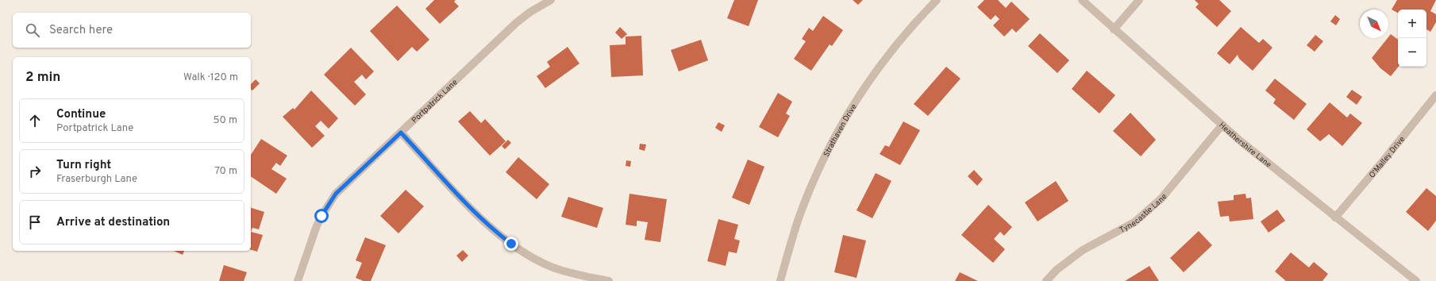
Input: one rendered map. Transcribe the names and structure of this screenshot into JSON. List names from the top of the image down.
{
  "streets": {
    "street": [
      "Portpatrick Lane",
      "Strathaven Drive",
      "Heathershire Lane",
      "O'Malley Drive",
      "Tynecastle Lane"
    ]
  },
  "crossings": [
    ["Heathershire Lane", "O'Malley Drive"],
    ["Heathershire Lane", "Tynecastle Lane"]
  ],
  "north": "bottom right",
  "page": {
    "map_buttons": ["+", "−"],
    "search": "Search here",
    "heading": ["2 min", "Walk · 120 m"],
    "list": [
      ["Continue", "Portpatrick Lane", "50 m"],
      ["Turn right", "Fraserburgh Lane", "70 m"],
      "Arrive at destination"
    ]
  }
}
